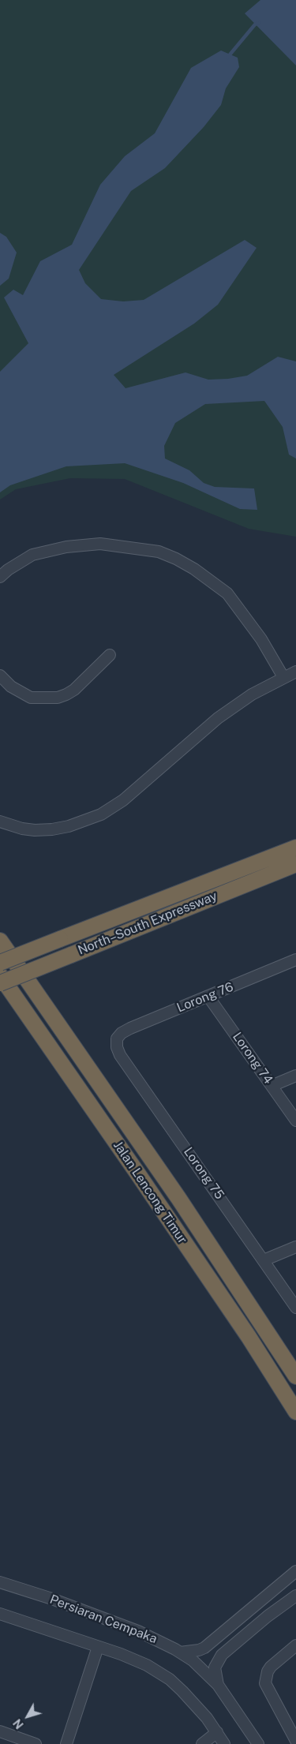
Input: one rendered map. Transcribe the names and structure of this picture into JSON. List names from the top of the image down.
{
  "streets": {
    "highway": ["North–South Expressway", "Jalan Lencong Timur"],
    "street": [
      "Lorong 76",
      "Lorong 74",
      "Lorong 75",
      "Persiaran Cempaka"
    ]
  },
  "crossings": [
    ["Lorong 76", "Lorong 74"],
    ["Lorong 76", "Lorong 75"]
  ],
  "north": "bottom left"
}
